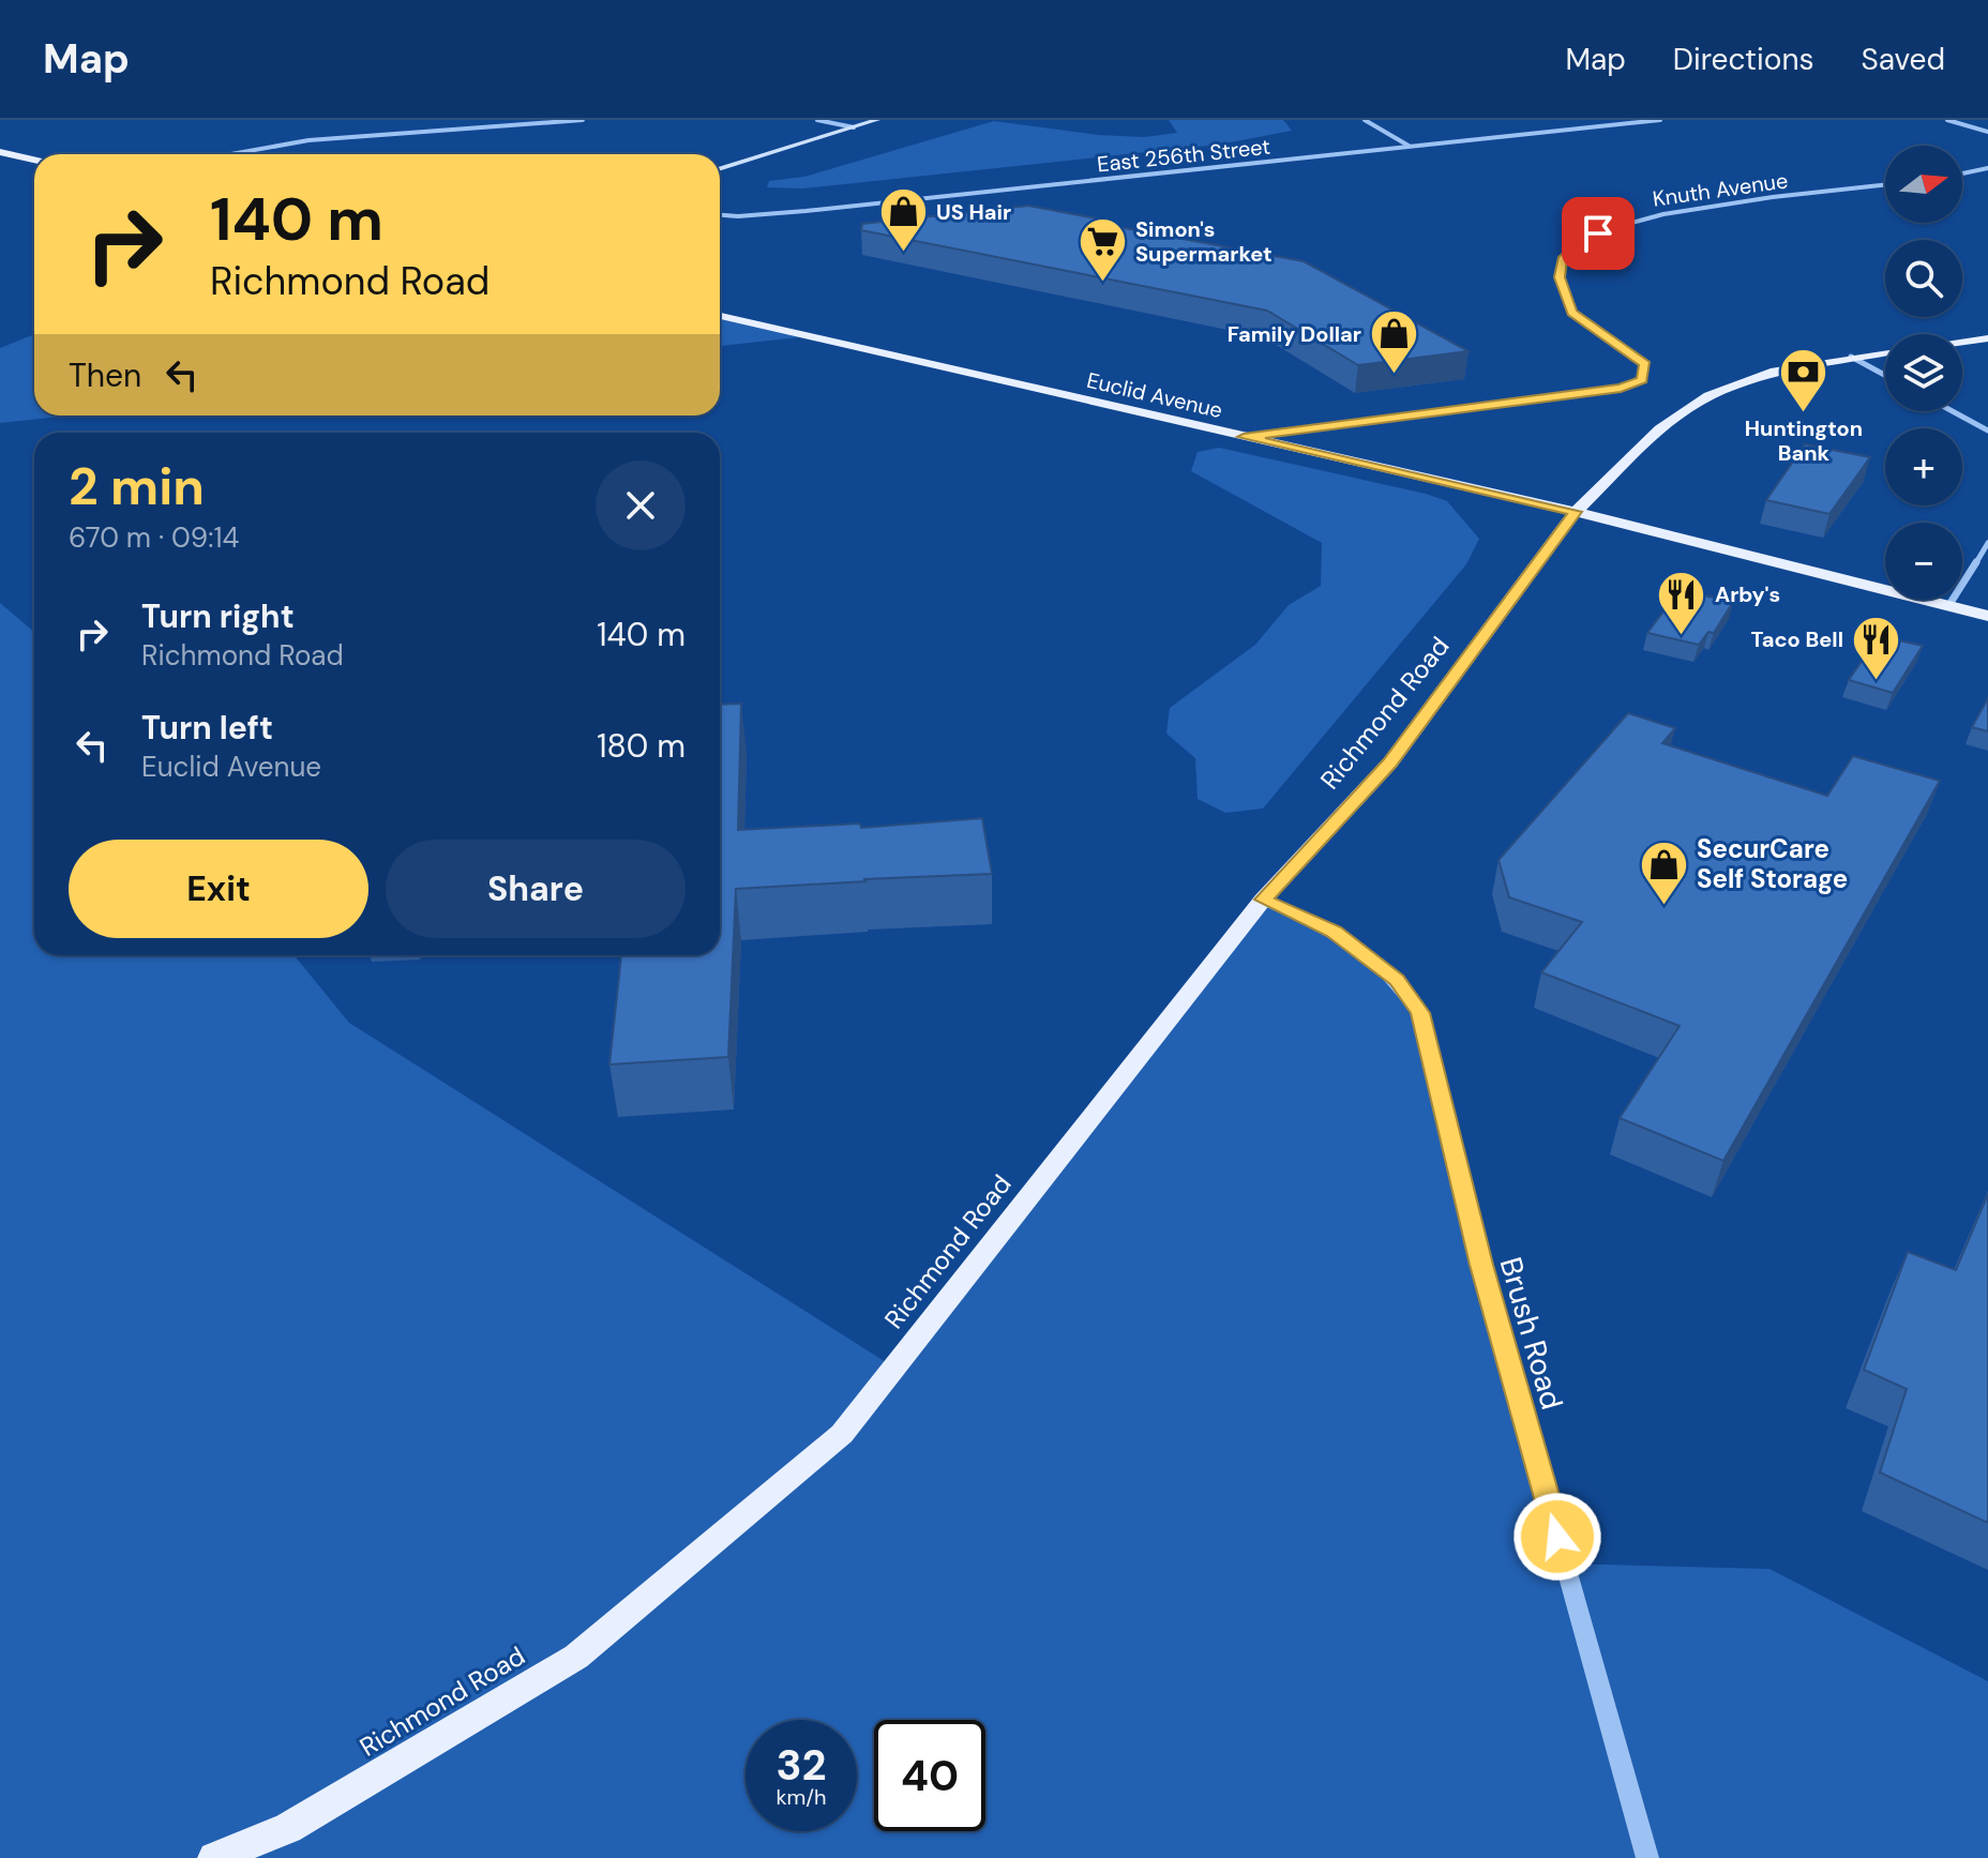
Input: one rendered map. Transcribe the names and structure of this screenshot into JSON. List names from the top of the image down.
{
  "streets": {
    "main road": ["Euclid Avenue", "Richmond Road"],
    "street": ["East 256th Street", "Knuth Avenue", "Brush Road"]
  },
  "crossings": [
    ["Knuth Avenue", "Euclid Avenue"],
    ["Euclid Avenue", "Richmond Road"],
    ["Richmond Road", "Brush Road"]
  ],
  "places": {
    "shop": ["US Hair", "Family Dollar", "SecurCare Self Storage"],
    "supermarket": ["Simon's Supermarket"],
    "bank": ["Huntington Bank"],
    "restaurant": ["Arby's", "Taco Bell"]
  },
  "north": "right",
  "page": {
    "header": "Map",
    "nav": ["Map", "Directions", "Saved"],
    "map_buttons": ["+", "−"],
    "turn": ["140 m", "Richmond Road"],
    "then": "Then",
    "heading": ["2 min", "670 m · 09:14"],
    "list": [
      {
        "name": "Turn right",
        "note": "Richmond Road",
        "value": "140 m"
      },
      {
        "name": "Turn left",
        "note": "Euclid Avenue",
        "value": "180 m"
      }
    ],
    "buttons": ["Exit", "Share"],
    "speed": "32 km/h",
    "limit": "40"
  }
}
